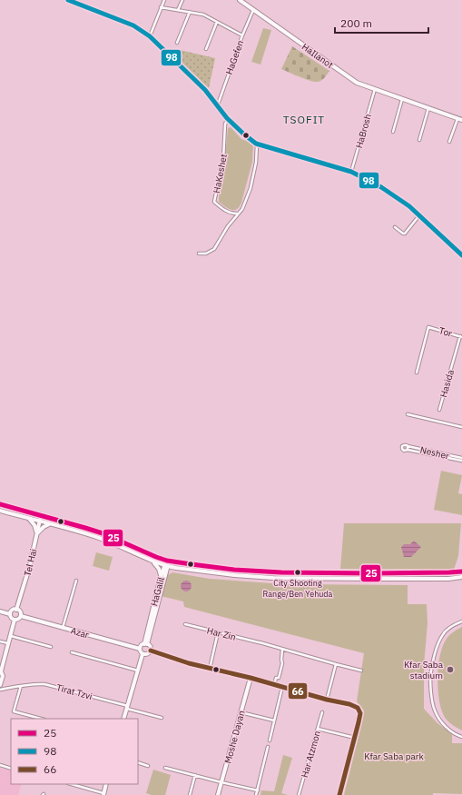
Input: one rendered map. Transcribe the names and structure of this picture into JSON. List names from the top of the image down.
{
  "streets": {
    "street": [
      "HaIlanot",
      "HaGefen",
      "HaBrosh",
      "HaKeshet",
      "Tor",
      "Hasida",
      "Nesher",
      "Tel Hai",
      "HaGalil",
      "Azar",
      "Har Zin",
      "Tirat Tzvi",
      "Moshe Dayan",
      "Har Atzmon"
    ]
  },
  "crossings": [
    ["HaIlanot", "HaGefen"],
    ["HaIlanot", "HaBrosh"],
    ["Tor", "Hasida"],
    ["Tel Hai", "Azar"],
    ["HaGalil", "Azar"]
  ],
  "districts": ["TSOFIT"],
  "parks": ["Kfar Saba park"],
  "places": ["City Shooting Range/Ben Yehuda", "Kfar Saba stadium"],
  "lines": ["transit line 98", "transit line 25", "transit line 66"],
  "legend": ["25", "98", "66"],
  "scale_bar": "200 m"
}
